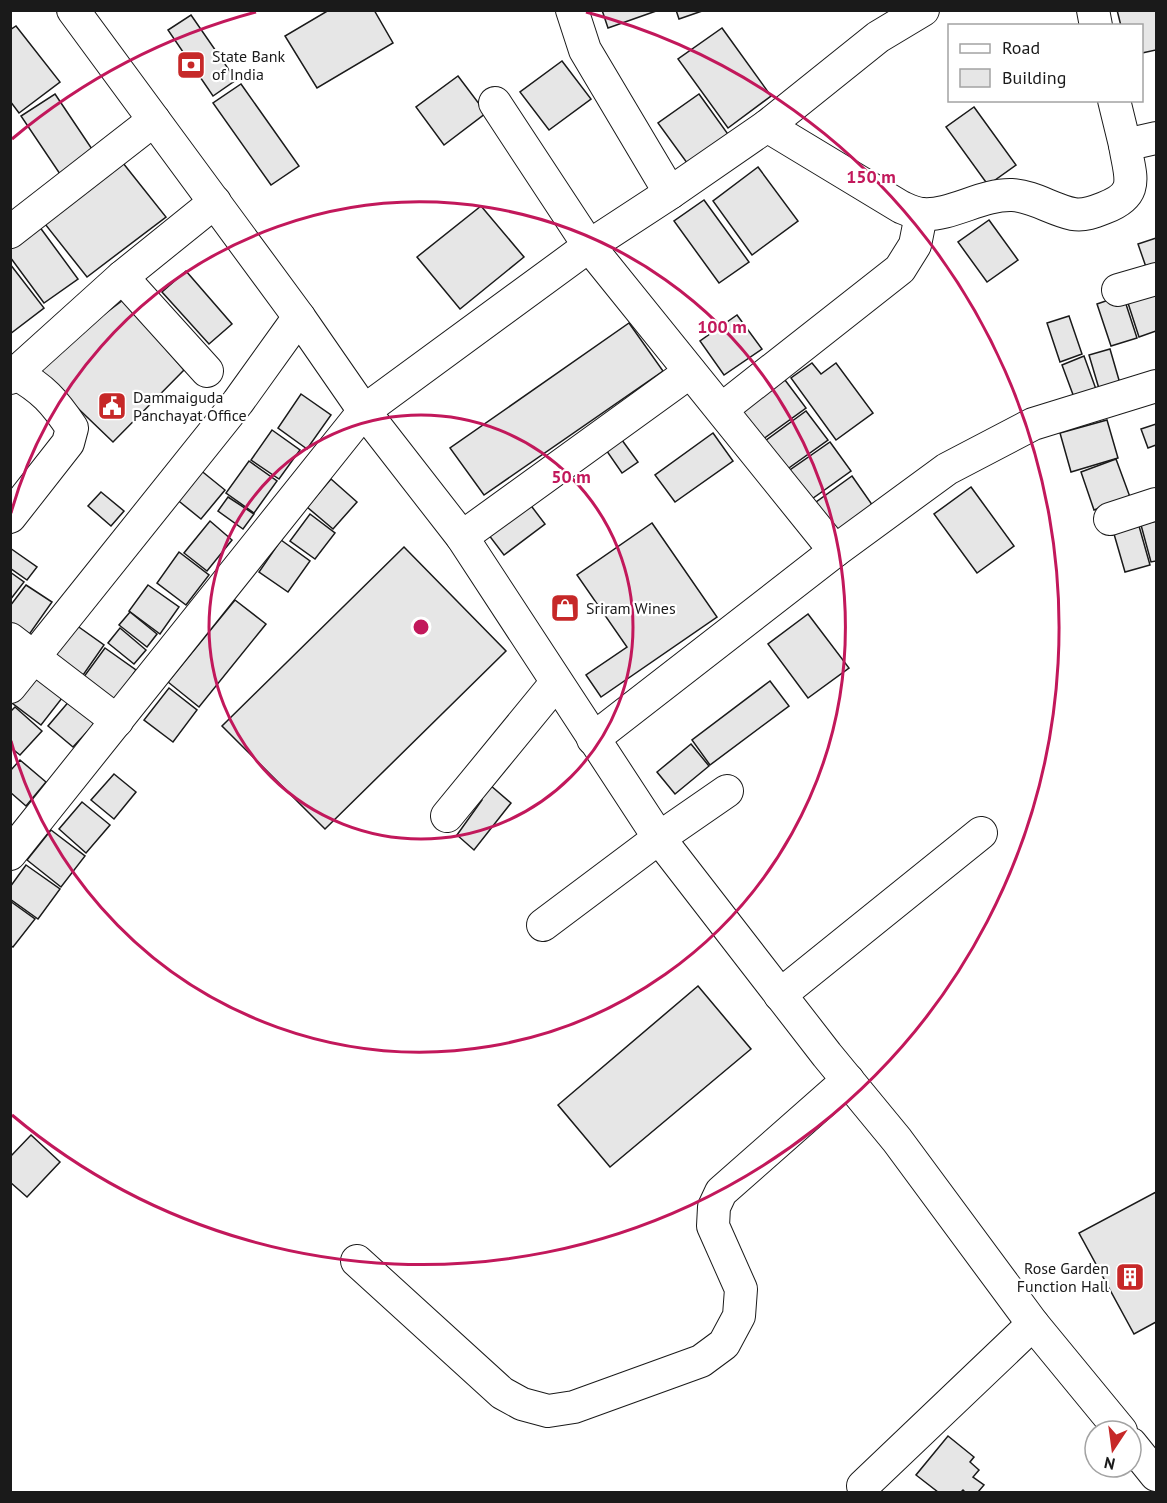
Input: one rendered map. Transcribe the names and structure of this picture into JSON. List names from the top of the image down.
{
  "places": {
    "bank": ["State Bank of India"],
    "public building": ["Dammaiguda Panchayat Office"],
    "shop": ["Sriram Wines"],
    "building": ["Rose Garden Function Hall"]
  },
  "legend": ["Road", "Building"],
  "north": "bottom",
  "rings": ["150 m", "100 m", "50 m"]
}
